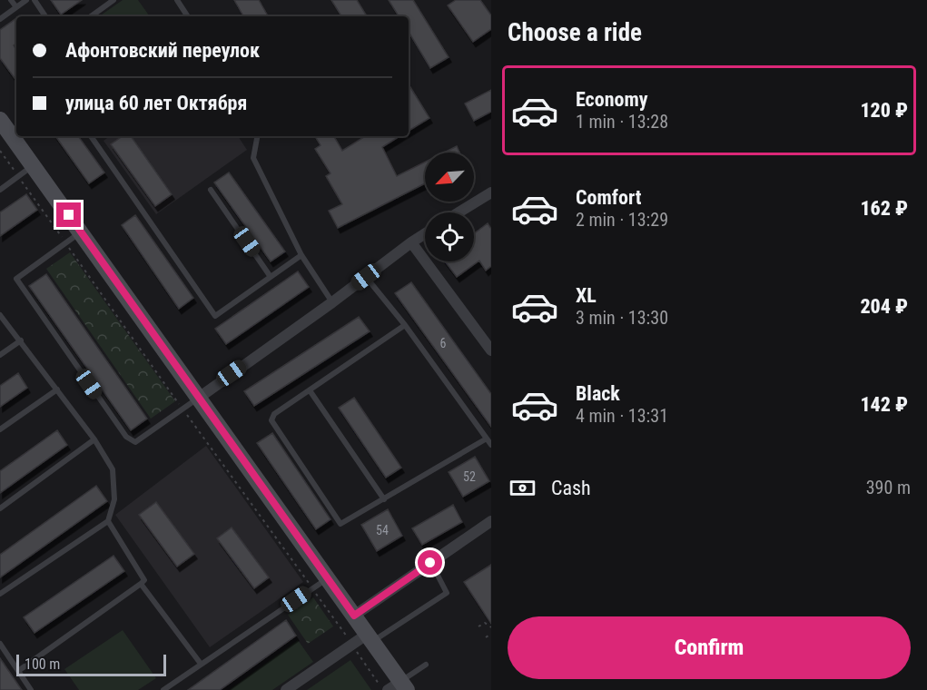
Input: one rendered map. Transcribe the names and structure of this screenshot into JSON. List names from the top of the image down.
{
  "house_numbers": ["6", "52", "54"],
  "scale_bar": "100 m",
  "north": "bottom left",
  "page": {
    "heading": "Choose a ride",
    "banner": ["Афонтовский переулок", "улица 60 лет Октября"],
    "list": [
      {
        "name": "Economy",
        "note": "1 min · 13:28",
        "value": "120 ₽"
      },
      {
        "name": "Comfort",
        "note": "2 min · 13:29",
        "value": "162 ₽"
      },
      {
        "name": "XL",
        "note": "3 min · 13:30",
        "value": "204 ₽"
      },
      {
        "name": "Black",
        "note": "4 min · 13:31",
        "value": "142 ₽"
      }
    ],
    "pay": ["Cash", "390 m"],
    "buttons": "Confirm",
    "scale": "100 m"
  }
}
